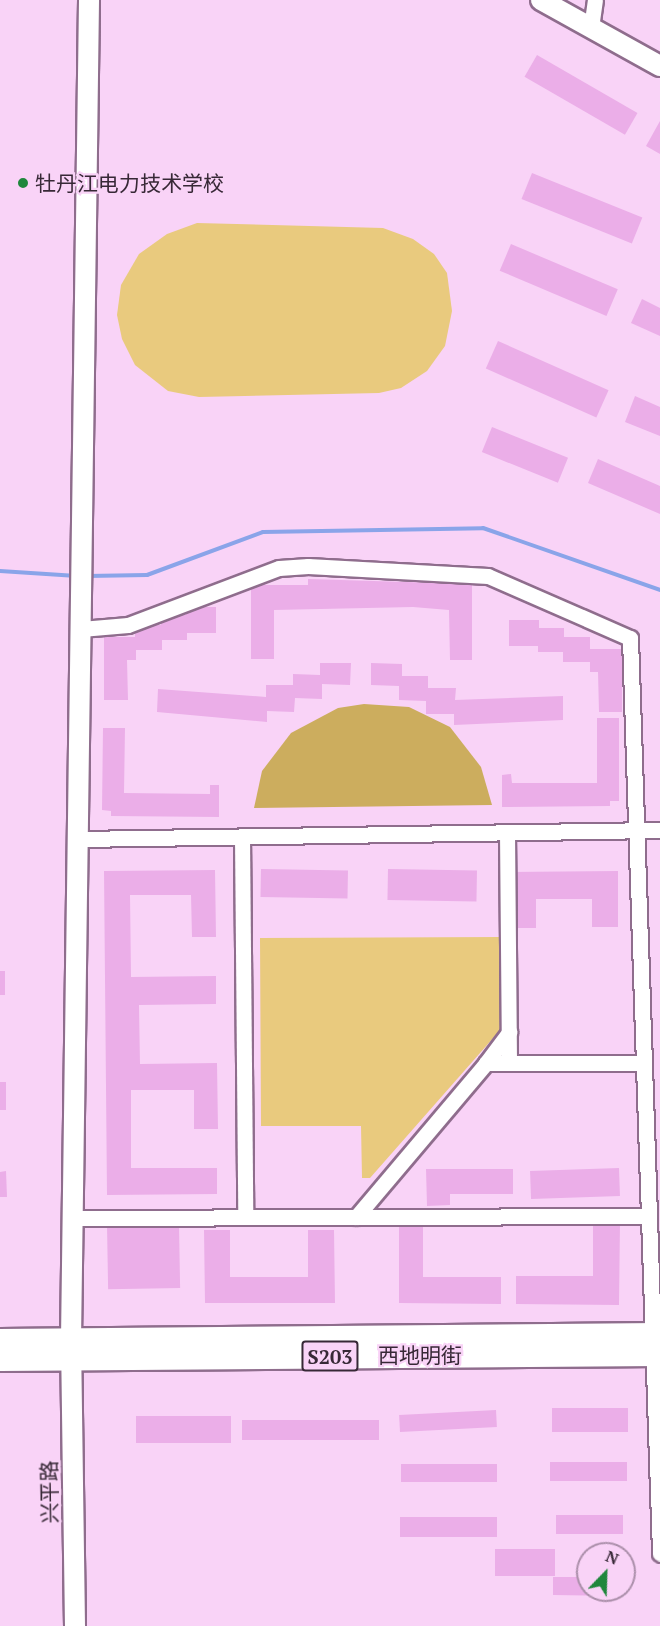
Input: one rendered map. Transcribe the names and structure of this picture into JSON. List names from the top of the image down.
{
  "streets": {
    "main road": ["西地明街", "S203"],
    "street": ["兴平路"]
  },
  "crossings": [
    ["西地明街", "兴平路"]
  ],
  "places": ["牡丹江电力技术学校"],
  "north": "top right"
}
